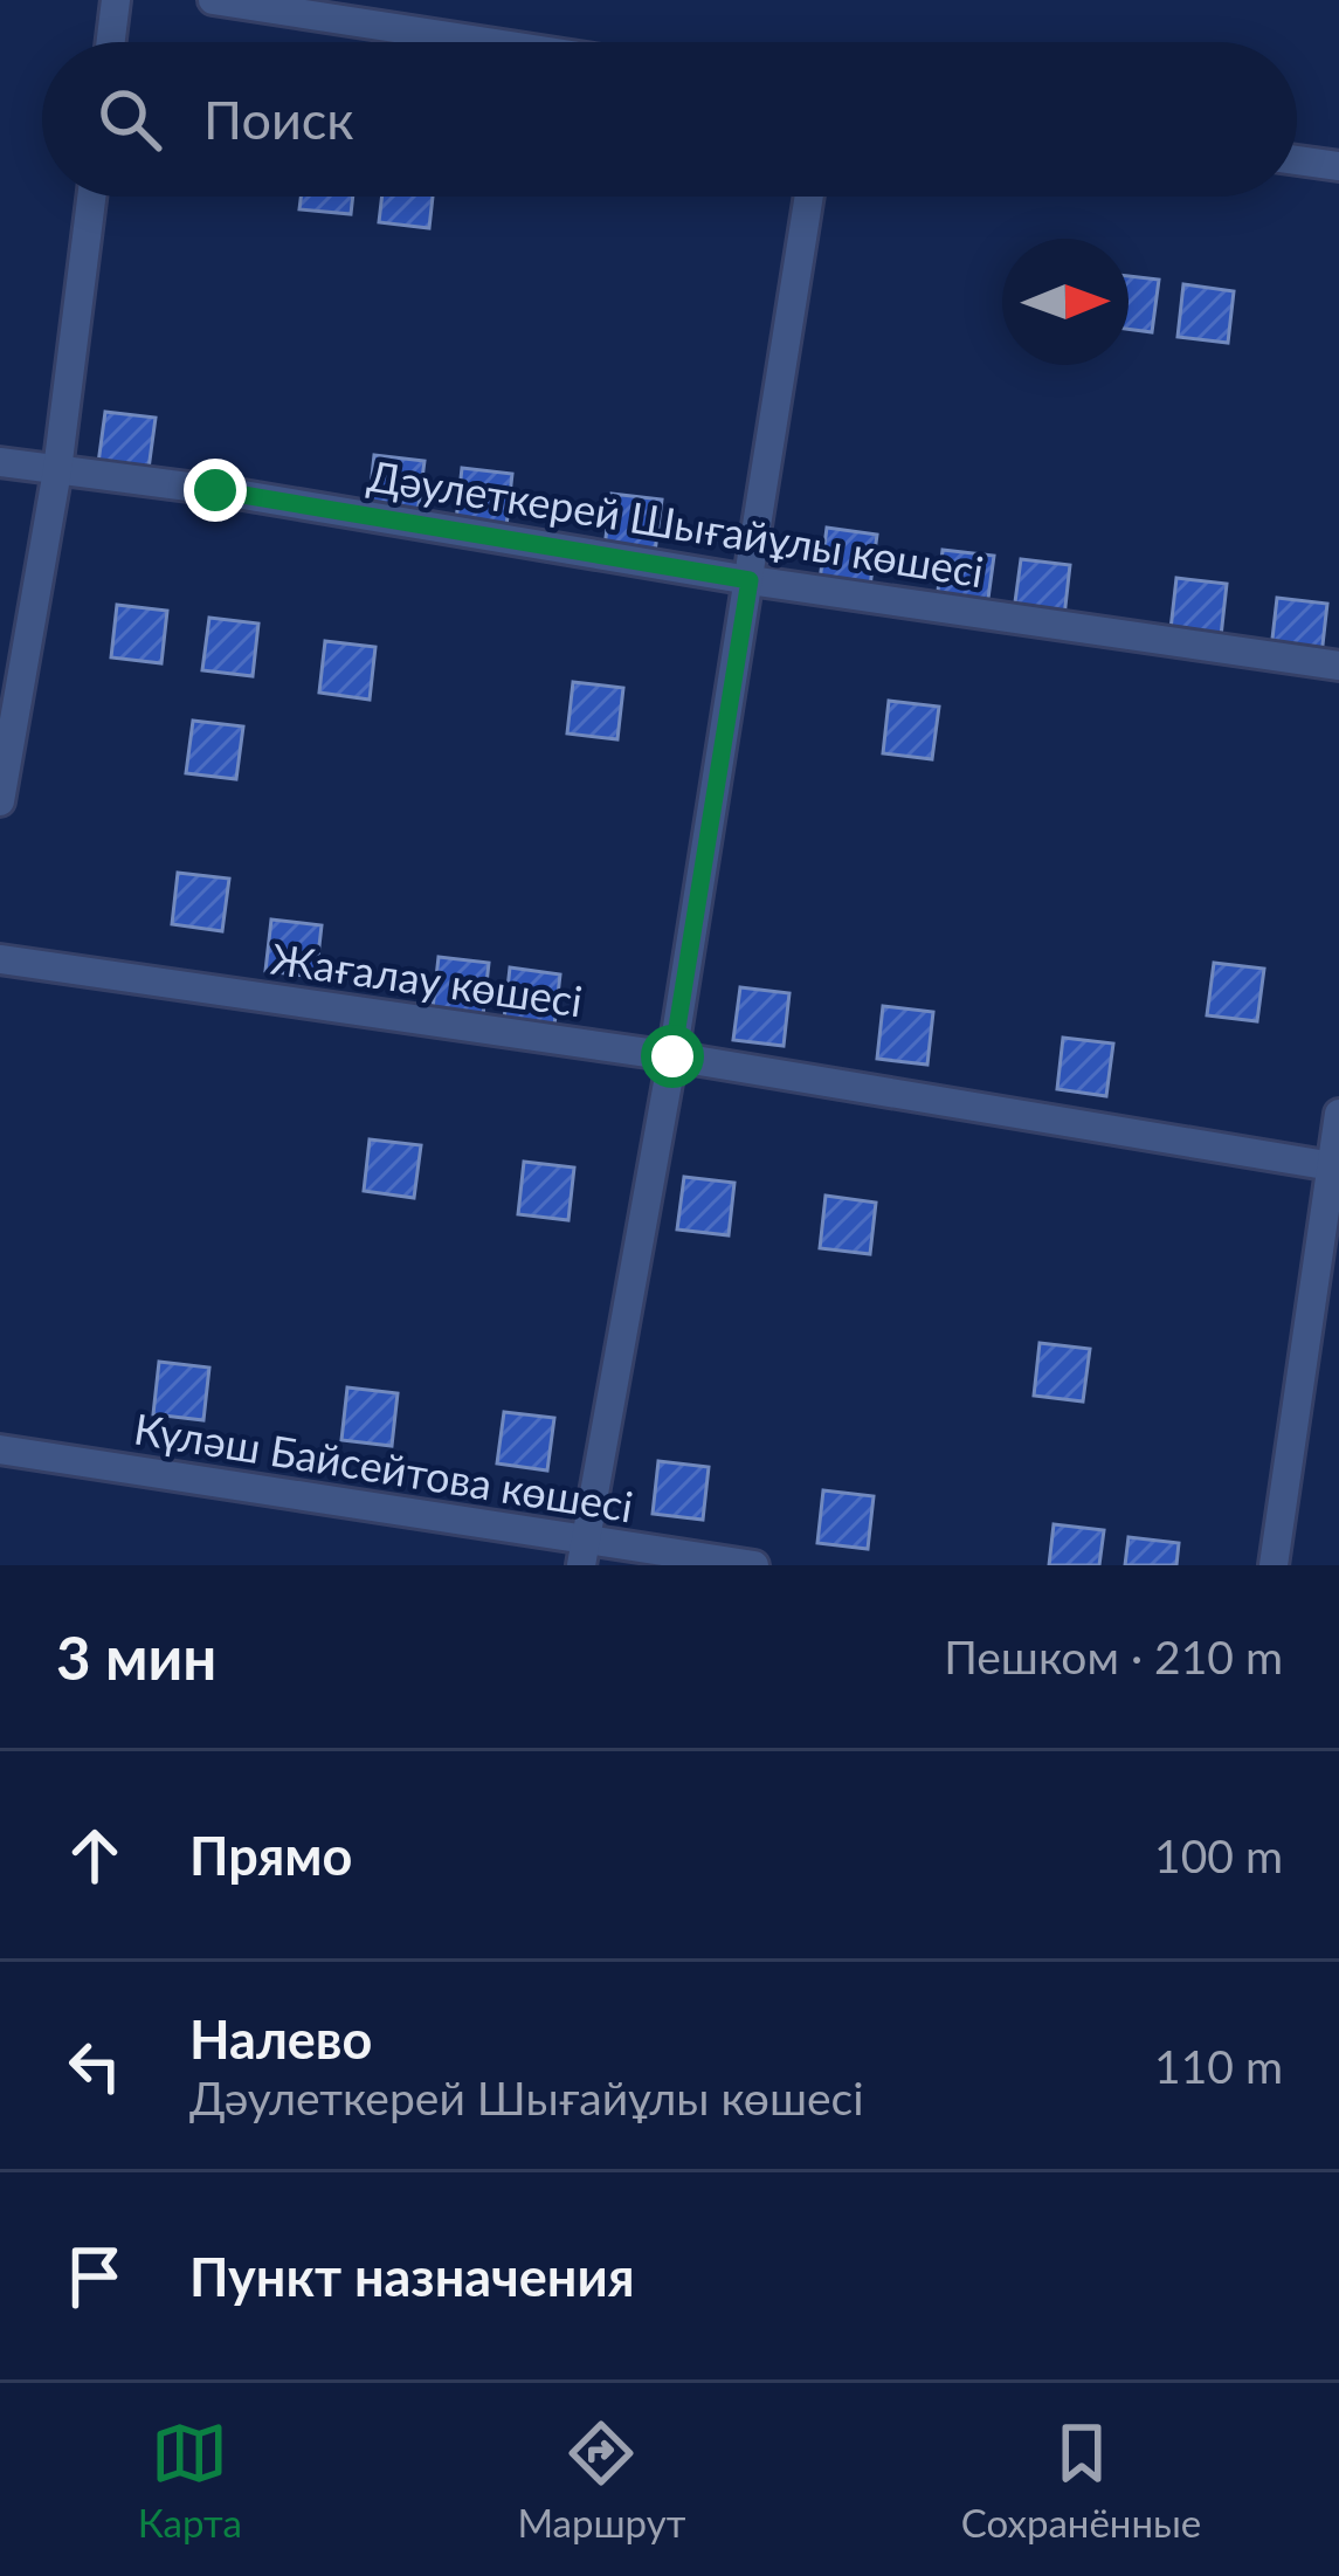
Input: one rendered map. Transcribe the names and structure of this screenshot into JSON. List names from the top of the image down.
{
  "streets": {
    "street": ["Дәулеткерей Шығайұлы көшесі", "Жағалау көшесі", "Күләш Байсейтова көшесі"]
  },
  "north": "right",
  "page": {
    "search": "Поиск",
    "heading": ["3 мин", "Пешком · 210 m"],
    "list": [
      ["Прямо", "100 m"],
      ["Налево", "Дәулеткерей Шығайұлы көшесі", "110 m"],
      "Пункт назначения"
    ],
    "nav": ["Карта", "Маршрут", "Сохранённые"]
  }
}
